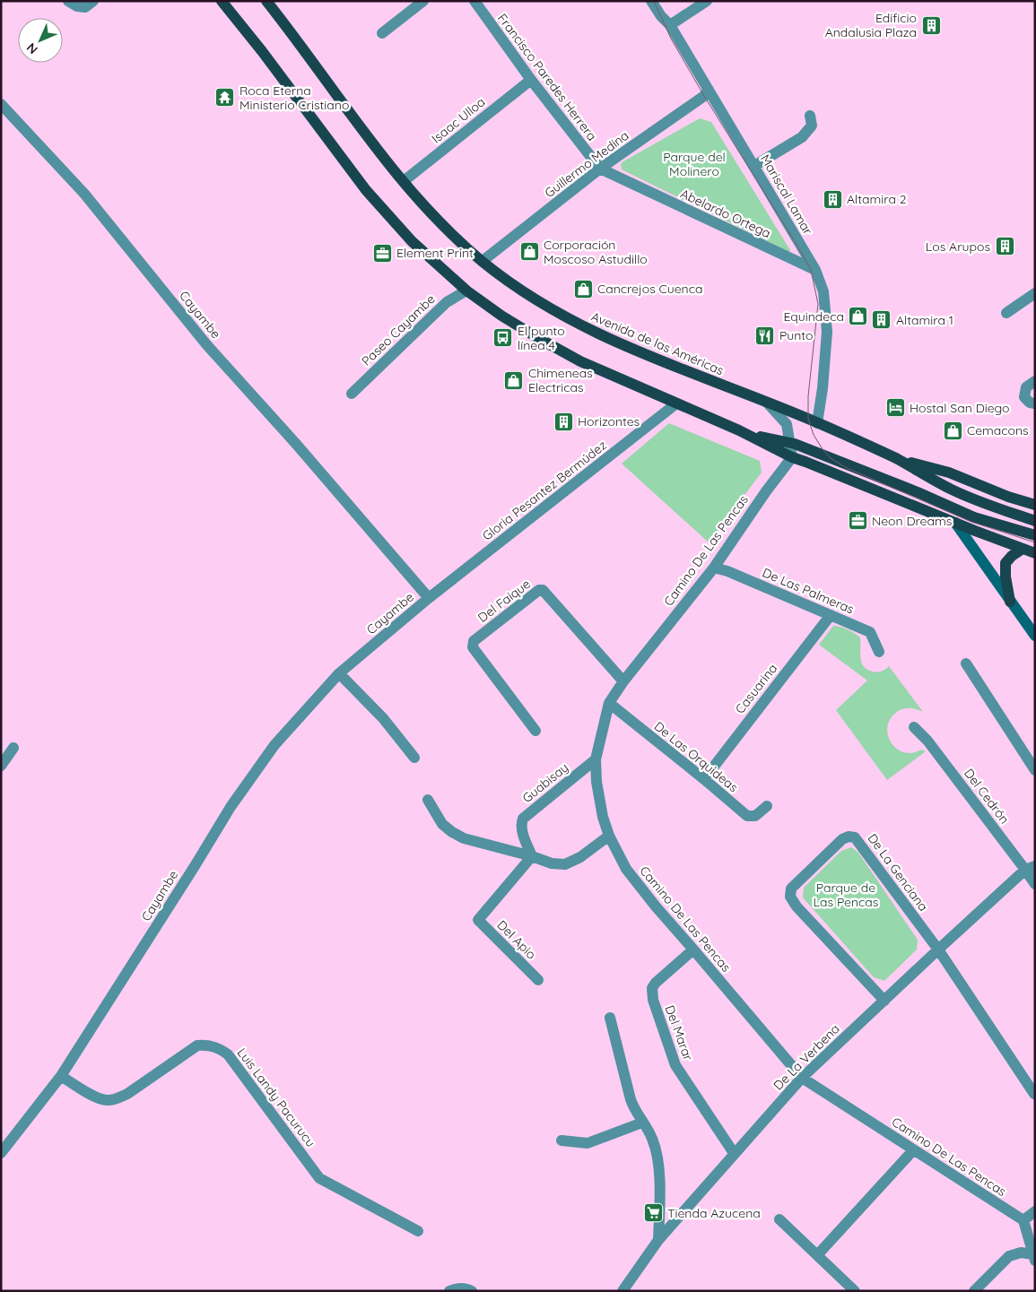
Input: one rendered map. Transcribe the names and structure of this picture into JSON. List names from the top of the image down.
{
  "streets": {
    "main road": ["Avenida de las Américas"],
    "street": [
      "Francisco Paredes Herrera",
      "Isaac Ulloa",
      "Guillermo Medina",
      "Mariscal Lamar",
      "Abelardo Ortega",
      "Cayambe",
      "Paseo Cayambe",
      "Gloria Pesantez Bermúdez",
      "Camino De Las Pencas",
      "De Las Palmeras",
      "Del Faique",
      "Casuarina",
      "De Las Orquideas",
      "Guabisay",
      "Del Cedrón",
      "De La Genciana",
      "Del Apio",
      "Del Marar",
      "De La Verbena",
      "Luis Landy Pacurucu"
    ]
  },
  "crossings": [
    ["Francisco Paredes Herrera", "Isaac Ulloa"],
    ["Francisco Paredes Herrera", "Guillermo Medina"],
    ["Francisco Paredes Herrera", "Abelardo Ortega"],
    ["Isaac Ulloa", "Avenida de las Américas"],
    ["Guillermo Medina", "Mariscal Lamar"],
    ["Guillermo Medina", "Abelardo Ortega"],
    ["Guillermo Medina", "Avenida de las Américas"],
    ["Mariscal Lamar", "Abelardo Ortega"],
    ["Mariscal Lamar", "Avenida de las Américas"],
    ["Cayambe", "Gloria Pesantez Bermúdez"],
    ["Cayambe", "Luis Landy Pacurucu"],
    ["Camino De Las Pencas", "De Las Palmeras"],
    ["Camino De Las Pencas", "Del Faique"],
    ["Camino De Las Pencas", "De Las Orquideas"],
    ["Camino De Las Pencas", "Guabisay"],
    ["Camino De Las Pencas", "Del Marar"],
    ["Camino De Las Pencas", "De La Verbena"],
    ["De Las Palmeras", "Casuarina"],
    ["Casuarina", "De Las Orquideas"],
    ["Guabisay", "Del Apio"],
    ["Del Cedrón", "De La Verbena"],
    ["De La Genciana", "De La Verbena"],
    ["Del Marar", "De La Verbena"]
  ],
  "parks": ["Parque del Molinero", "Parque de Las Pencas"],
  "places": {
    "building": [
      "Edificio Andalusia Plaza",
      "Altamira 2",
      "Los Arupos",
      "Altamira 1",
      "Horizontes"
    ],
    "temple": ["Roca Eterna Ministerio Cristiano"],
    "shop": [
      "Corporación Moscoso Astudillo",
      "Cancrejos Cuenca",
      "Equindeca",
      "Chimeneas Electricas",
      "Cemacons"
    ],
    "office": ["Element Print", "Neon Dreams"],
    "restaurant": ["Punto"],
    "bus stop": ["El punto línea 4"],
    "hotel": ["Hostal San Diego"],
    "supermarket": ["Tienda Azucena"]
  },
  "north": "bottom left"
}
